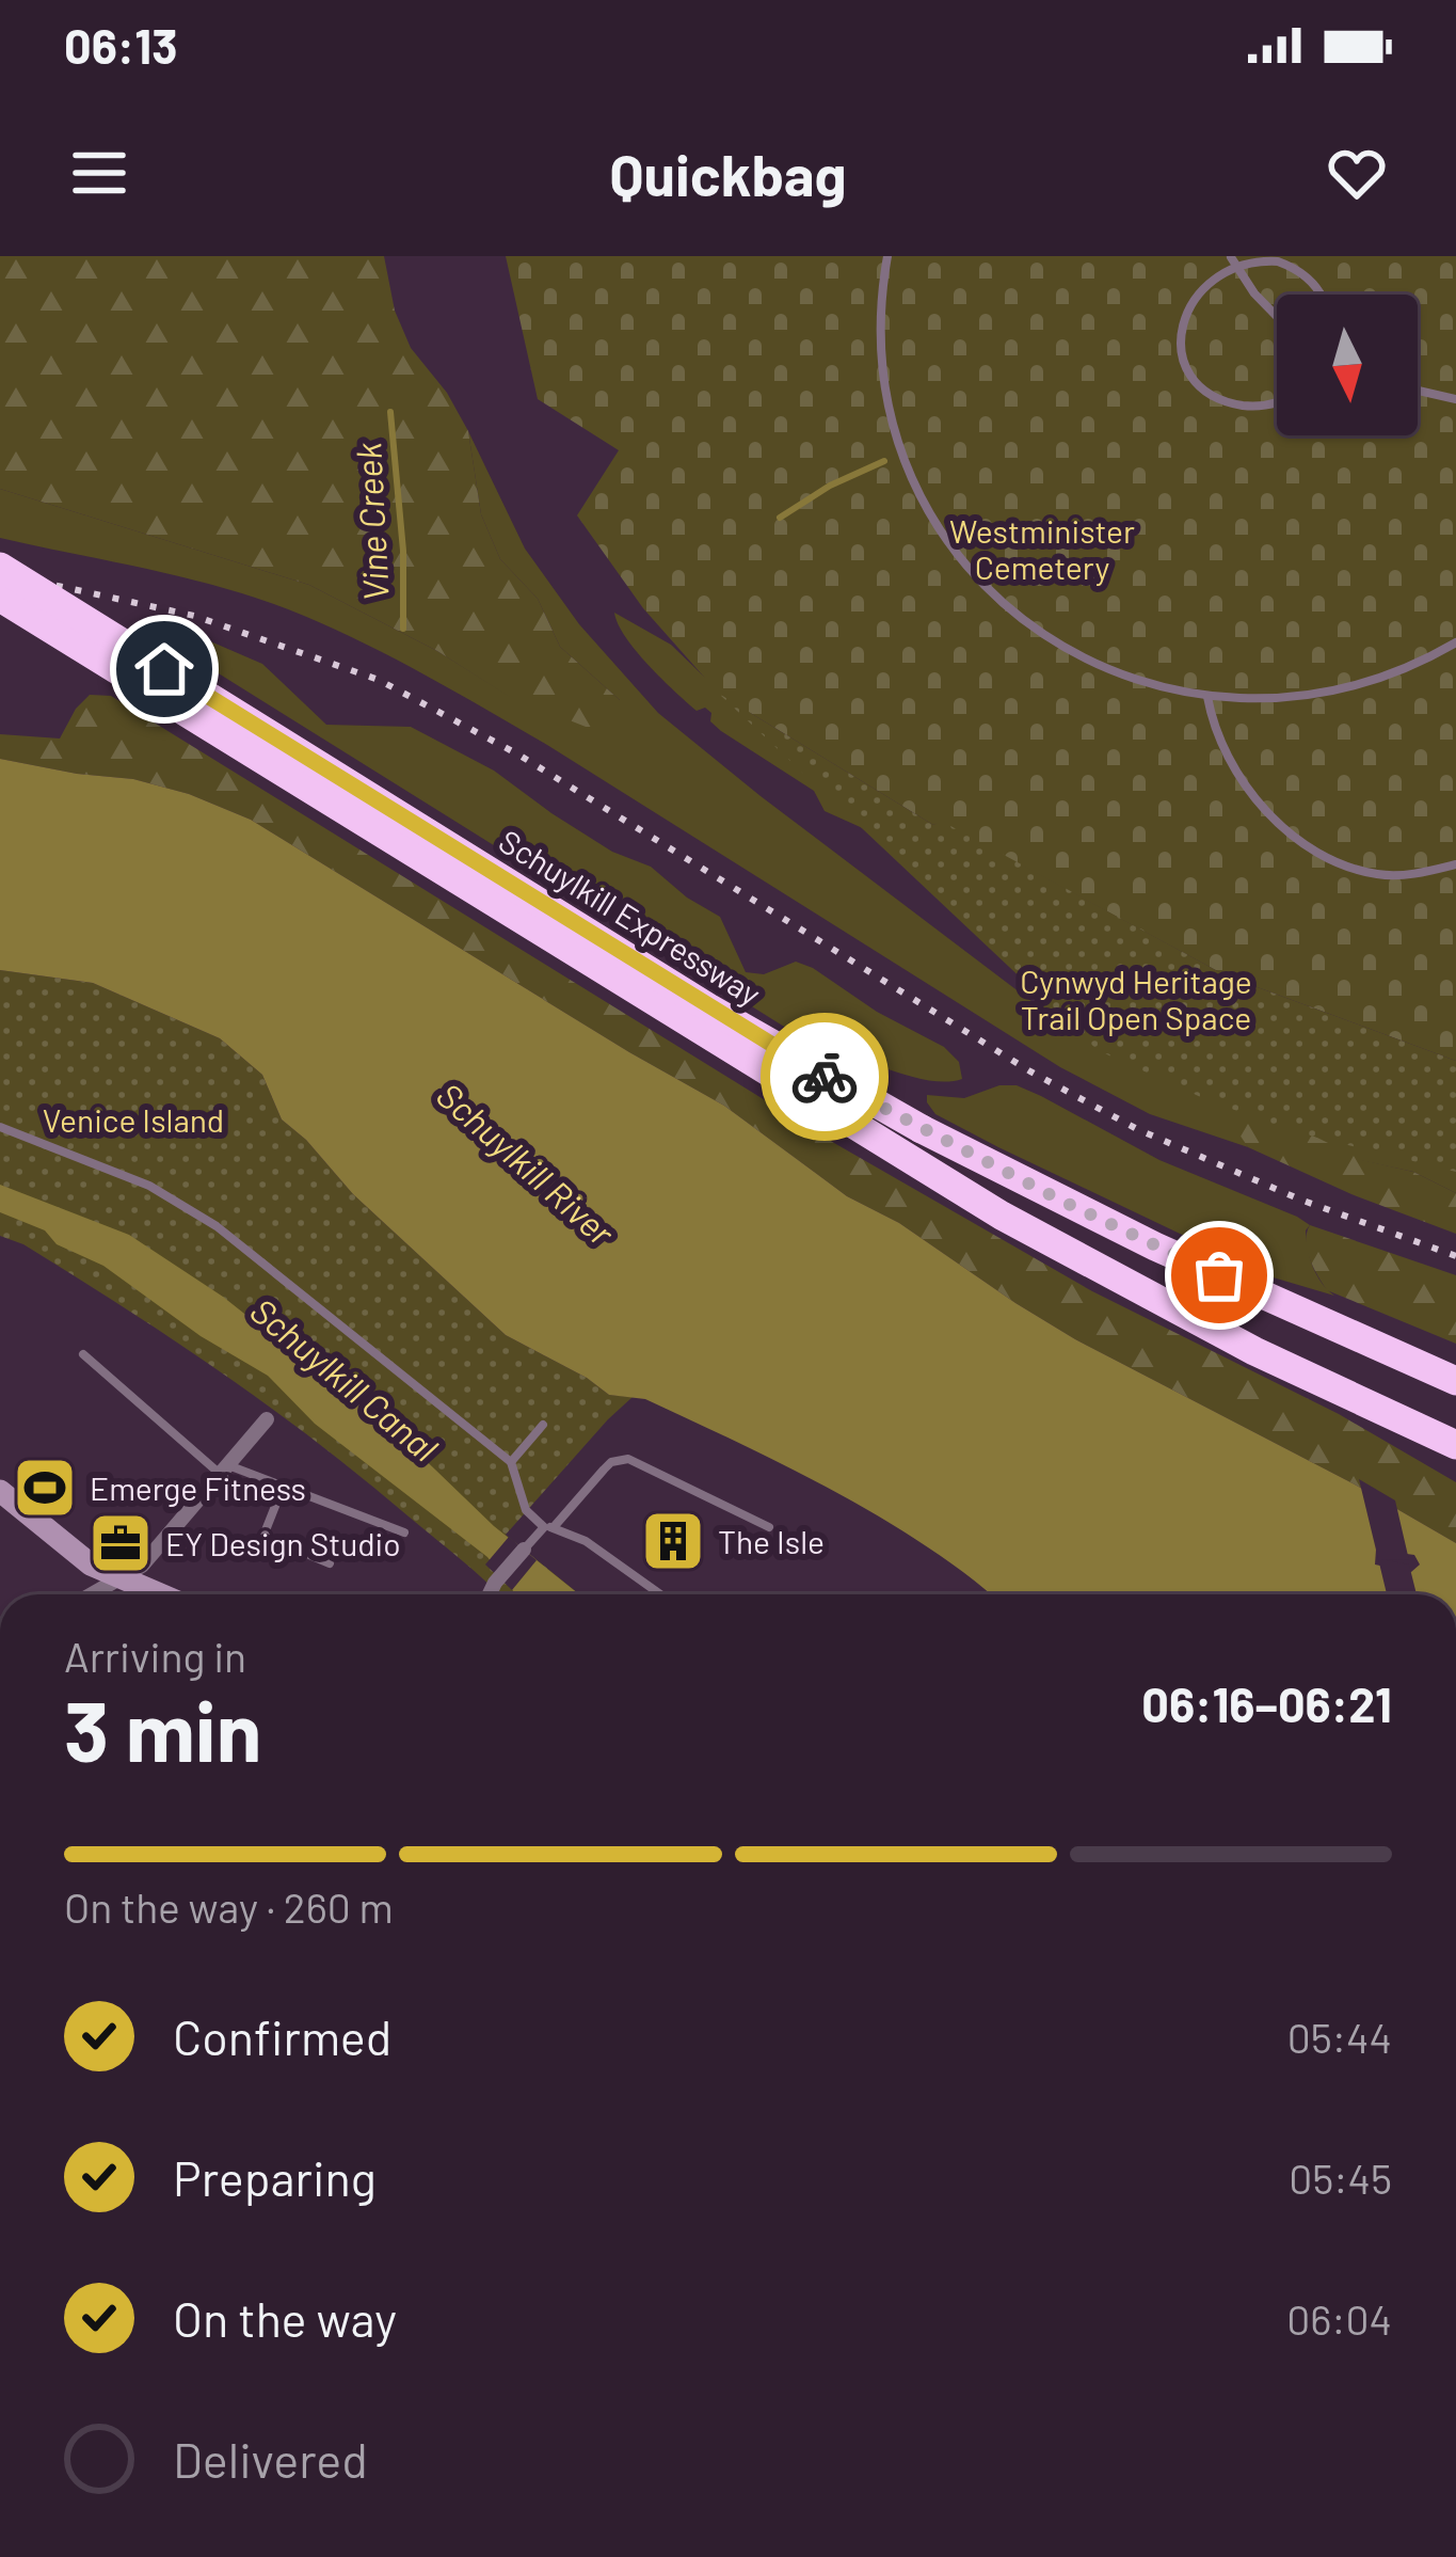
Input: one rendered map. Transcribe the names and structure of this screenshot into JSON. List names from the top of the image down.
{
  "streets": {
    "highway": ["Schuylkill Expressway"]
  },
  "water": ["Vine Creek", "Schuylkill River", "Schuylkill Canal"],
  "parks": ["Westminister Cemetery", "Cynwyd Heritage Trail Open Space", "Venice Island"],
  "places": {
    "sports": ["Emerge Fitness"],
    "building": ["The Isle"],
    "office": ["EY Design Studio"]
  },
  "north": "bottom",
  "page": {
    "status": "06:13",
    "header": "Quickbag",
    "heading": ["3 min", "Arriving in", "06:16–06:21"],
    "bar": "On the way · 260 m",
    "list": [
      ["Confirmed", "05:44"],
      ["Preparing", "05:45"],
      ["On the way", "06:04"],
      "Delivered"
    ]
  }
}
